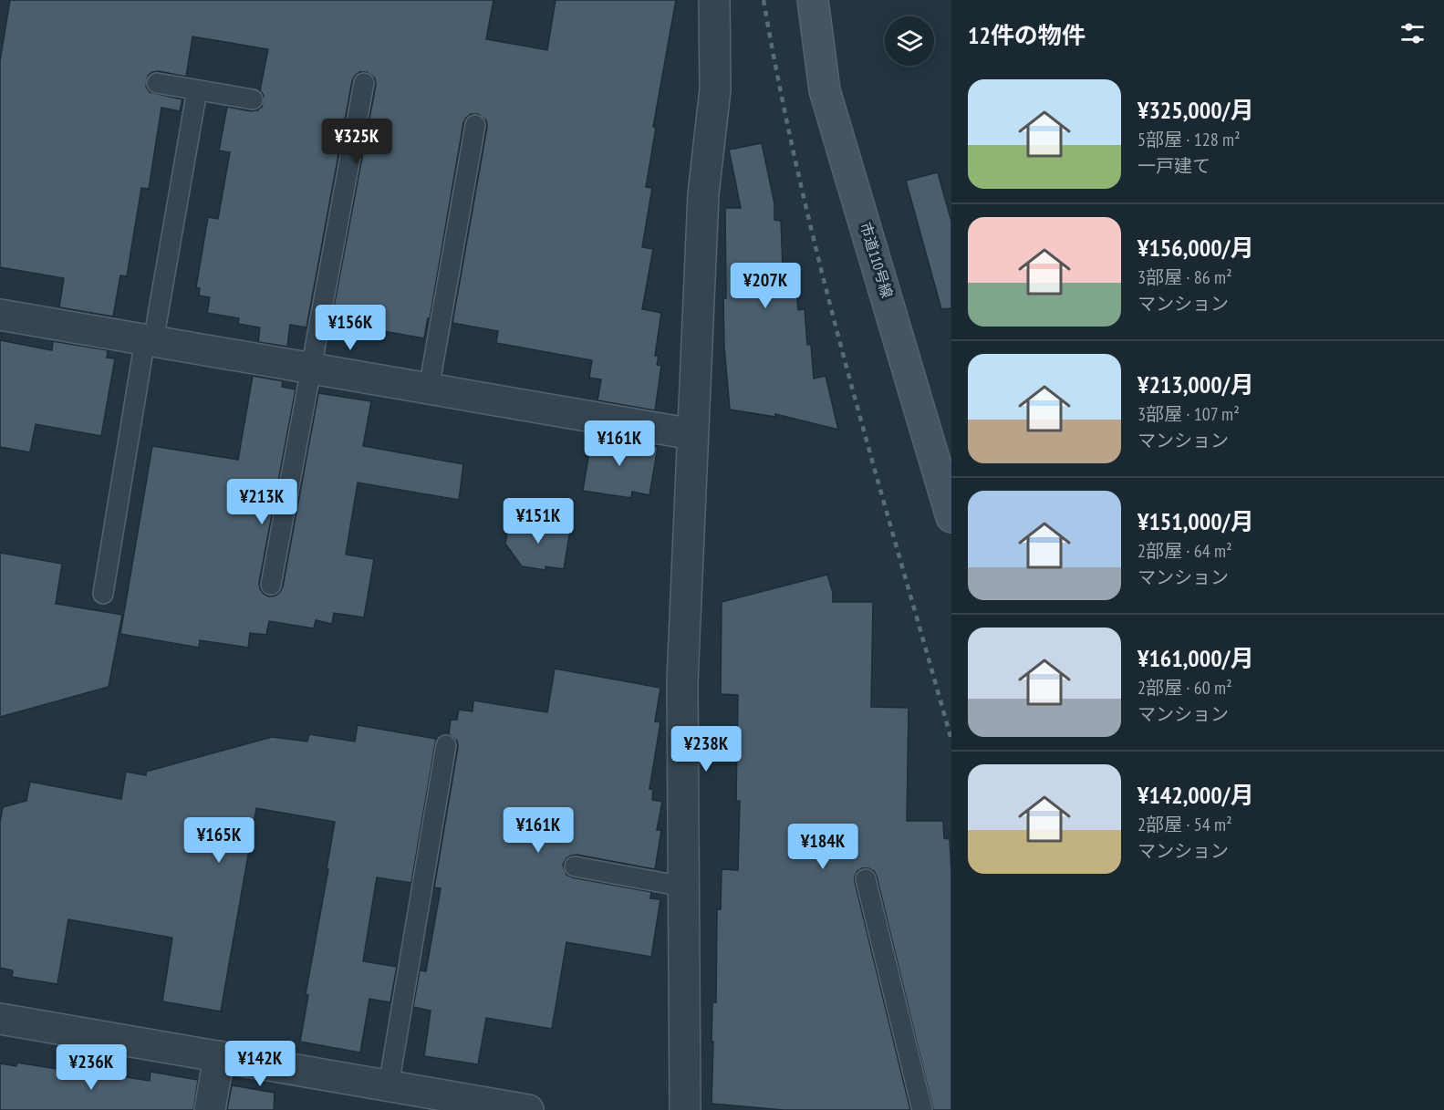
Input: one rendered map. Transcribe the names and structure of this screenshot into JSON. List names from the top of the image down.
{
  "streets": {
    "street": ["市道110号線"]
  },
  "page": {
    "heading": "12件の物件",
    "list": [
      {
        "name": "¥325,000/月",
        "note": "5部屋 · 128 m² · 一戸建て"
      },
      {
        "name": "¥156,000/月",
        "note": "3部屋 · 86 m² · マンション"
      },
      {
        "name": "¥213,000/月",
        "note": "3部屋 · 107 m² · マンション"
      },
      {
        "name": "¥151,000/月",
        "note": "2部屋 · 64 m² · マンション"
      },
      {
        "name": "¥161,000/月",
        "note": "2部屋 · 60 m² · マンション"
      },
      {
        "name": "¥142,000/月",
        "note": "2部屋 · 54 m² · マンション"
      }
    ],
    "price": [
      "¥325K",
      "¥207K",
      "¥156K",
      "¥161K",
      "¥213K",
      "¥151K",
      "¥238K",
      "¥161K",
      "¥165K",
      "¥184K",
      "¥142K",
      "¥236K"
    ]
  }
}
